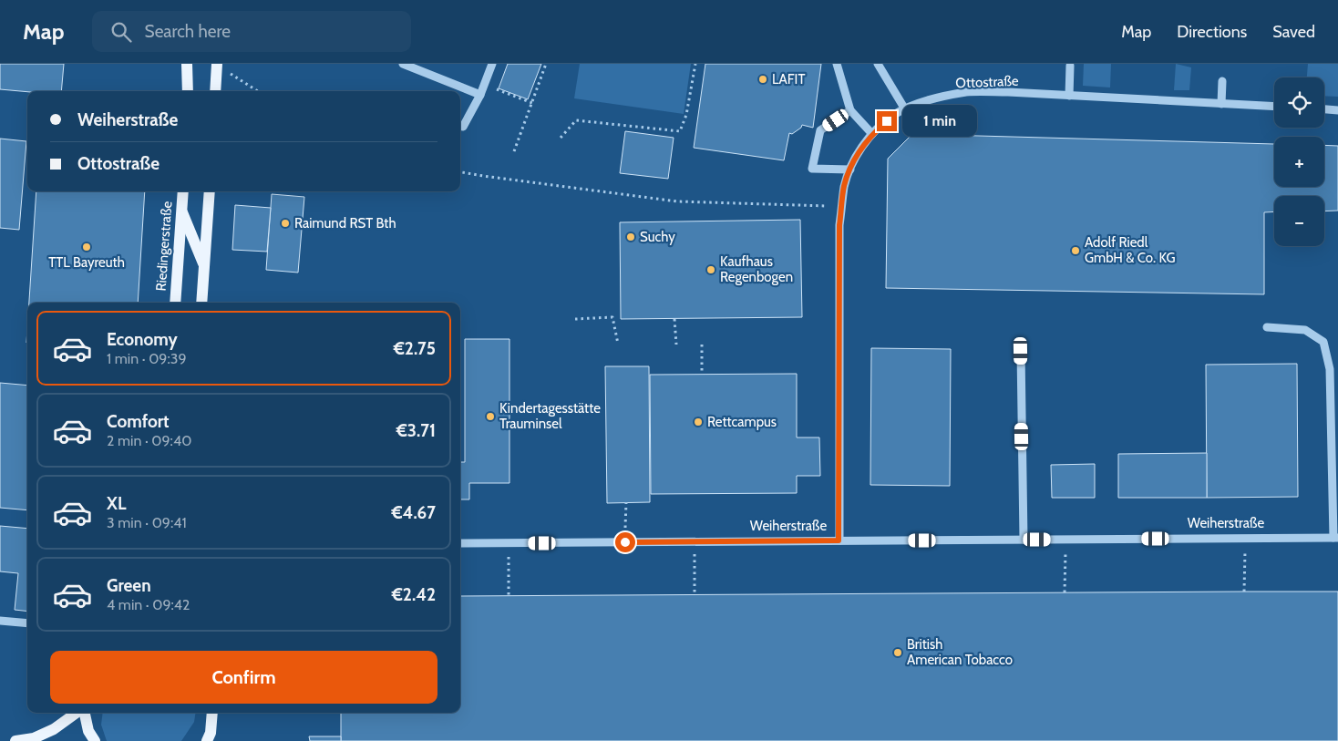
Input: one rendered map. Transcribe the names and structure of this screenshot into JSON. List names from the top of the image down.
{
  "streets": {
    "main road": ["Riedingerstraße"],
    "street": ["Ottostraße", "Weiherstraße"]
  },
  "crossings": [
    ["Ottostraße", "Weiherstraße"]
  ],
  "places": [
    "LAFIT",
    "Raimund RST Bth",
    "Suchy",
    "TTL Bayreuth",
    "Adolf Riedl GmbH & Co. KG",
    "Kaufhaus Regenbogen",
    "Kindertagesstätte Trauminsel",
    "Rettcampus",
    "British American Tobacco"
  ],
  "page": {
    "header": "Map",
    "search": "Search here",
    "nav": ["Map", "Directions", "Saved"],
    "map_buttons": ["+", "−"],
    "banner": ["Weiherstraße", "Ottostraße"],
    "bubble": "1 min",
    "list": [
      {
        "name": "Economy",
        "note": "1 min · 09:39",
        "value": "€2.75"
      },
      {
        "name": "Comfort",
        "note": "2 min · 09:40",
        "value": "€3.71"
      },
      {
        "name": "XL",
        "note": "3 min · 09:41",
        "value": "€4.67"
      },
      {
        "name": "Green",
        "note": "4 min · 09:42",
        "value": "€2.42"
      }
    ],
    "buttons": "Confirm"
  }
}
